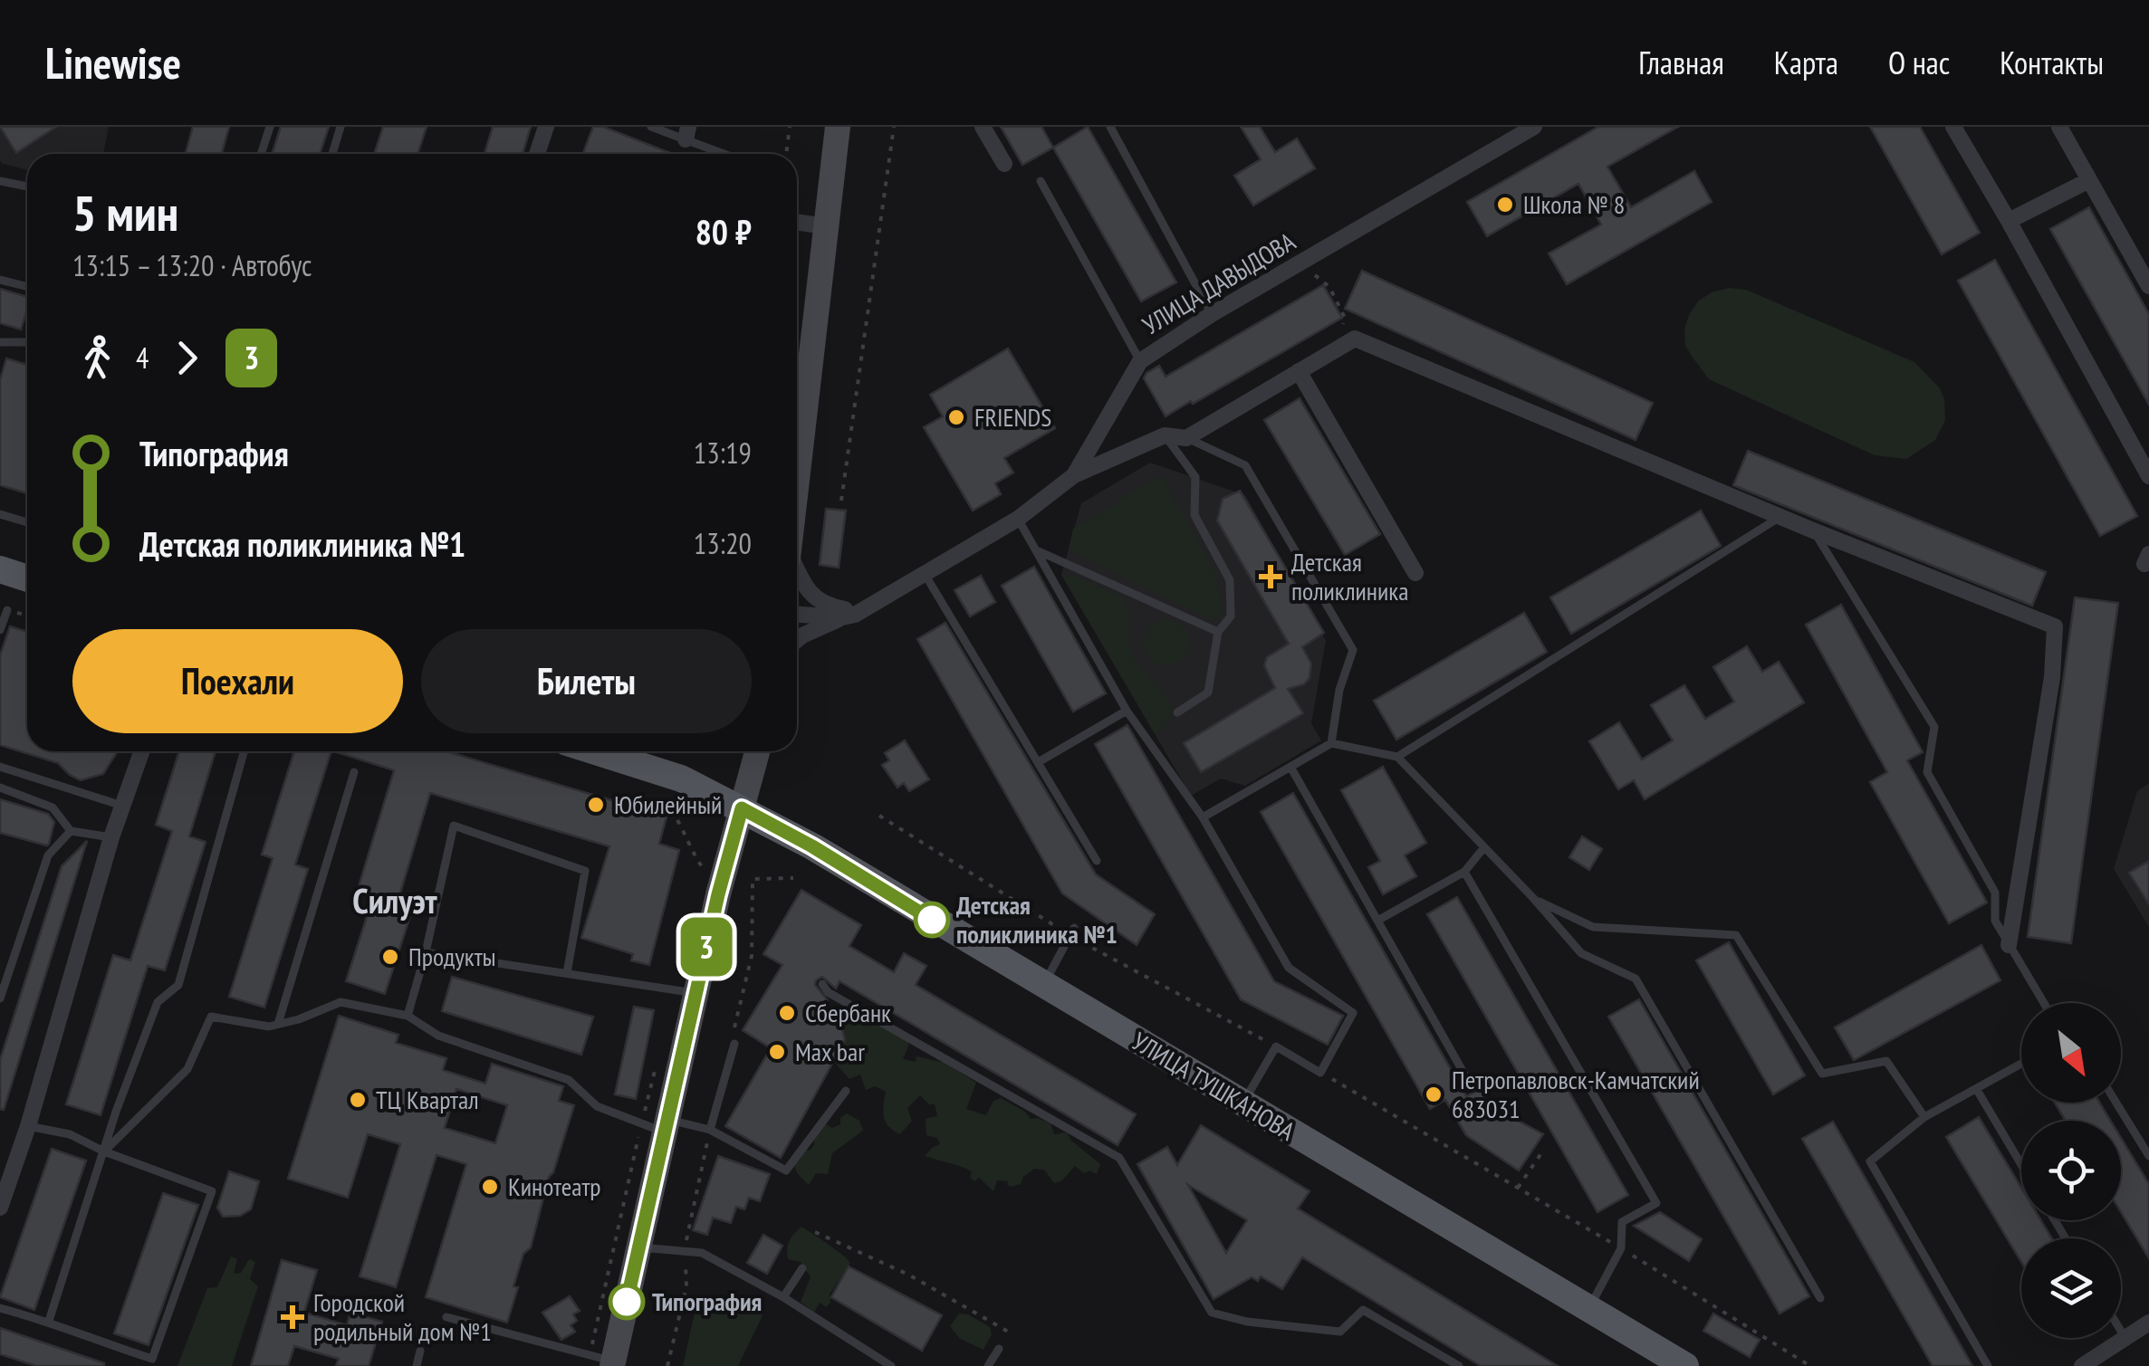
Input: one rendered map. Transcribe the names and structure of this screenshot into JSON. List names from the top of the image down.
{
  "streets": {
    "main road": ["УЛИЦА ТУШКАНОВА"],
    "street": ["УЛИЦА ДАВЫДОВА"]
  },
  "districts": ["Силуэт"],
  "places": {
    "other": [
      "Школа № 8",
      "FRIENDS",
      "Юбилейный",
      "Детская поликлиника №1",
      "Продукты",
      "Сбербанк",
      "Max bar",
      "Петропавловск-Камчатский 683031",
      "ТЦ Квартал",
      "Кинотеатр",
      "Типография"
    ],
    "health": ["Детская поликлиника", "Городской родильный дом №1"]
  },
  "lines": ["bus line 3"],
  "north": "bottom right",
  "page": {
    "header": "Linewise",
    "nav": [
      "Главная",
      "Карта",
      "О нас",
      "Контакты"
    ],
    "on_map": "3",
    "heading": ["5 мин", "13:15 – 13:20 · Автобус", "80 ₽"],
    "legs": ["4", "3"],
    "list": [
      {
        "name": "Типография",
        "value": "13:19"
      },
      {
        "name": "Детская поликлиника №1",
        "value": "13:20"
      }
    ],
    "buttons": ["Поехали", "Билеты"]
  }
}
